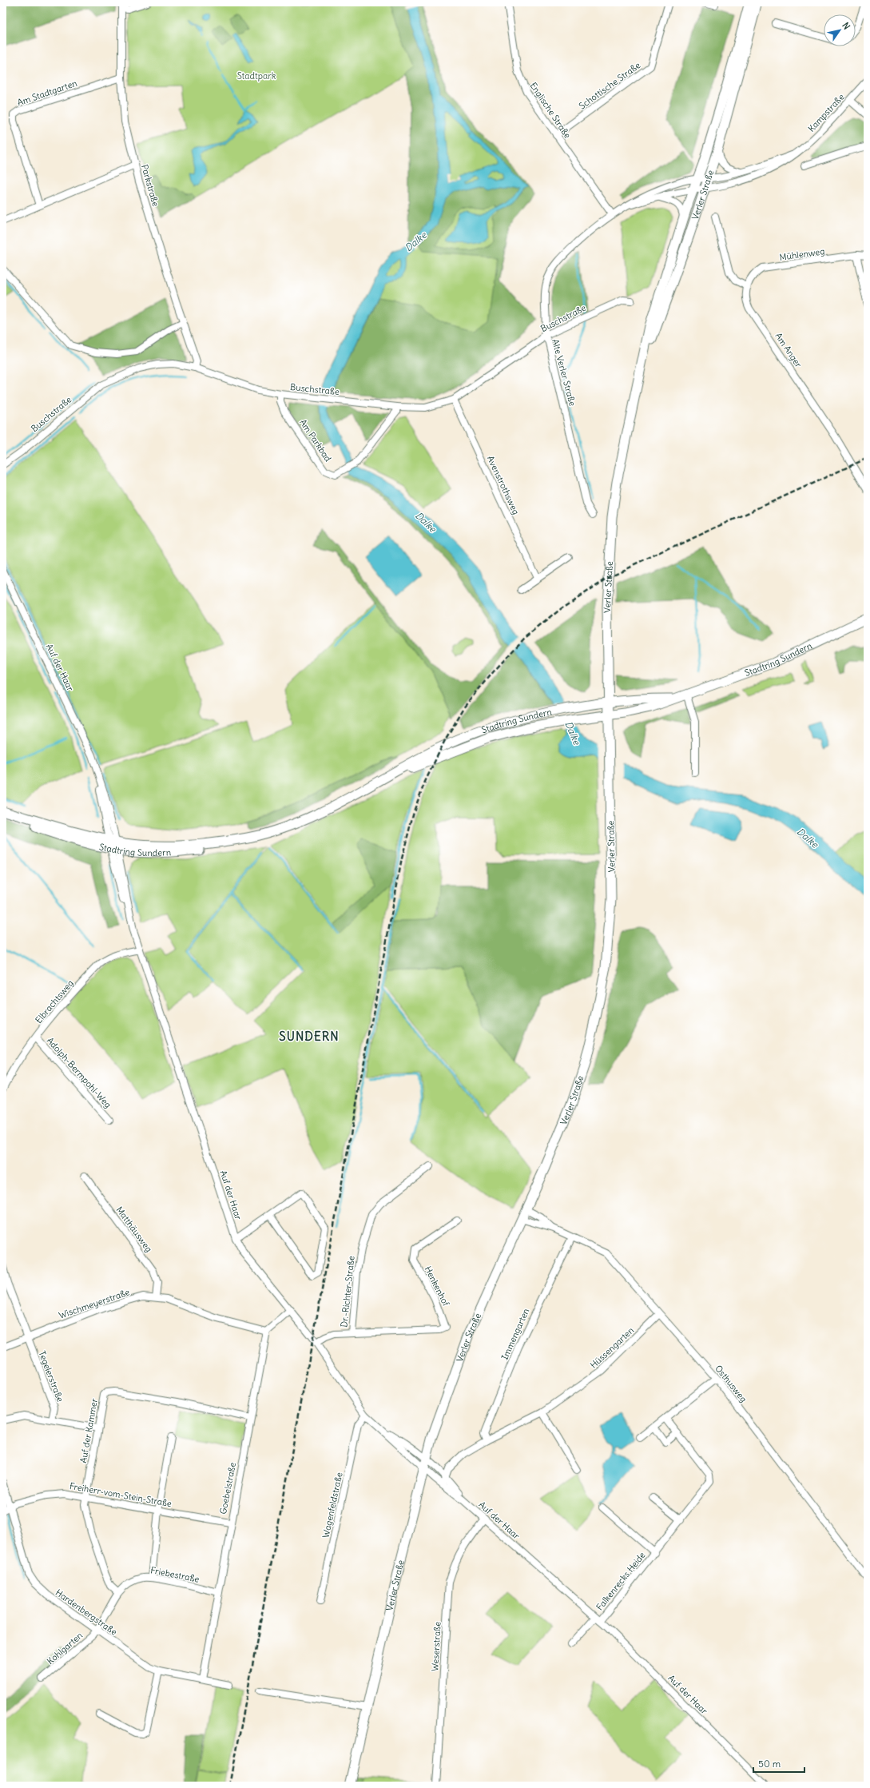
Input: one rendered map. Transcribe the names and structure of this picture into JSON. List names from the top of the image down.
{
  "streets": {
    "main road": ["Verler Straße", "Stadtring Sundern"],
    "street": [
      "Schottische Straße",
      "Am Stadtgarten",
      "Englische Straße",
      "Kampstraße",
      "Parkstraße",
      "Mühlenweg",
      "Buschstraße",
      "Am Anger",
      "Alte Verler Straße",
      "Am Parkbad",
      "Avenstrothsweg",
      "Auf der Haar",
      "Elbrachtsweg",
      "Adolph-Bermpohl-Weg",
      "Matthäusweg",
      "Henkenhof",
      "Dr.-Richter-Straße",
      "Wischmeyerstraße",
      "Immengarten",
      "Hüssengarten",
      "Tegelerstraße",
      "Osthusweg",
      "Auf der Kammer",
      "Goebelstraße",
      "Freiherr-vom-Stein-Straße",
      "Wagenfeldstraße",
      "Friebestraße",
      "Falkenrecks Heide",
      "Hardenbergstraße",
      "Weserstraße",
      "Kohlgarten"
    ]
  },
  "crossings": [
    ["Schottische Straße", "Englische Straße"],
    ["Am Stadtgarten", "Parkstraße"],
    ["Englische Straße", "Alte Verler Straße"],
    ["Kampstraße", "Verler Straße"],
    ["Kampstraße", "Alte Verler Straße"],
    ["Parkstraße", "Buschstraße"],
    ["Verler Straße", "Alte Verler Straße"],
    ["Verler Straße", "Stadtring Sundern"],
    ["Verler Straße", "Auf der Haar"],
    ["Verler Straße", "Osthusweg"],
    ["Mühlenweg", "Am Anger"],
    ["Buschstraße", "Alte Verler Straße"],
    ["Buschstraße", "Am Parkbad"],
    ["Buschstraße", "Avenstrothsweg"],
    ["Stadtring Sundern", "Auf der Haar"],
    ["Auf der Haar", "Elbrachtsweg"],
    ["Auf der Haar", "Dr.-Richter-Straße"],
    ["Auf der Haar", "Hüssengarten"],
    ["Auf der Haar", "Wagenfeldstraße"],
    ["Auf der Haar", "Falkenrecks Heide"],
    ["Auf der Haar", "Weserstraße"],
    ["Elbrachtsweg", "Adolph-Bermpohl-Weg"],
    ["Matthäusweg", "Wischmeyerstraße"],
    ["Henkenhof", "Dr.-Richter-Straße"],
    ["Wischmeyerstraße", "Tegelerstraße"],
    ["Wischmeyerstraße", "Goebelstraße"],
    ["Immengarten", "Hüssengarten"],
    ["Immengarten", "Osthusweg"],
    ["Hüssengarten", "Osthusweg"],
    ["Auf der Kammer", "Goebelstraße"],
    ["Auf der Kammer", "Freiherr-vom-Stein-Straße"],
    ["Auf der Kammer", "Friebestraße"],
    ["Goebelstraße", "Freiherr-vom-Stein-Straße"],
    ["Goebelstraße", "Friebestraße"],
    ["Goebelstraße", "Hardenbergstraße"],
    ["Freiherr-vom-Stein-Straße", "Hardenbergstraße"],
    ["Friebestraße", "Hardenbergstraße"],
    ["Friebestraße", "Kohlgarten"],
    ["Hardenbergstraße", "Kohlgarten"]
  ],
  "districts": ["SUNDERN"],
  "water": ["Dalke"],
  "parks": ["Stadtpark"],
  "scale_bar": "50 m",
  "north": "top right"
}
